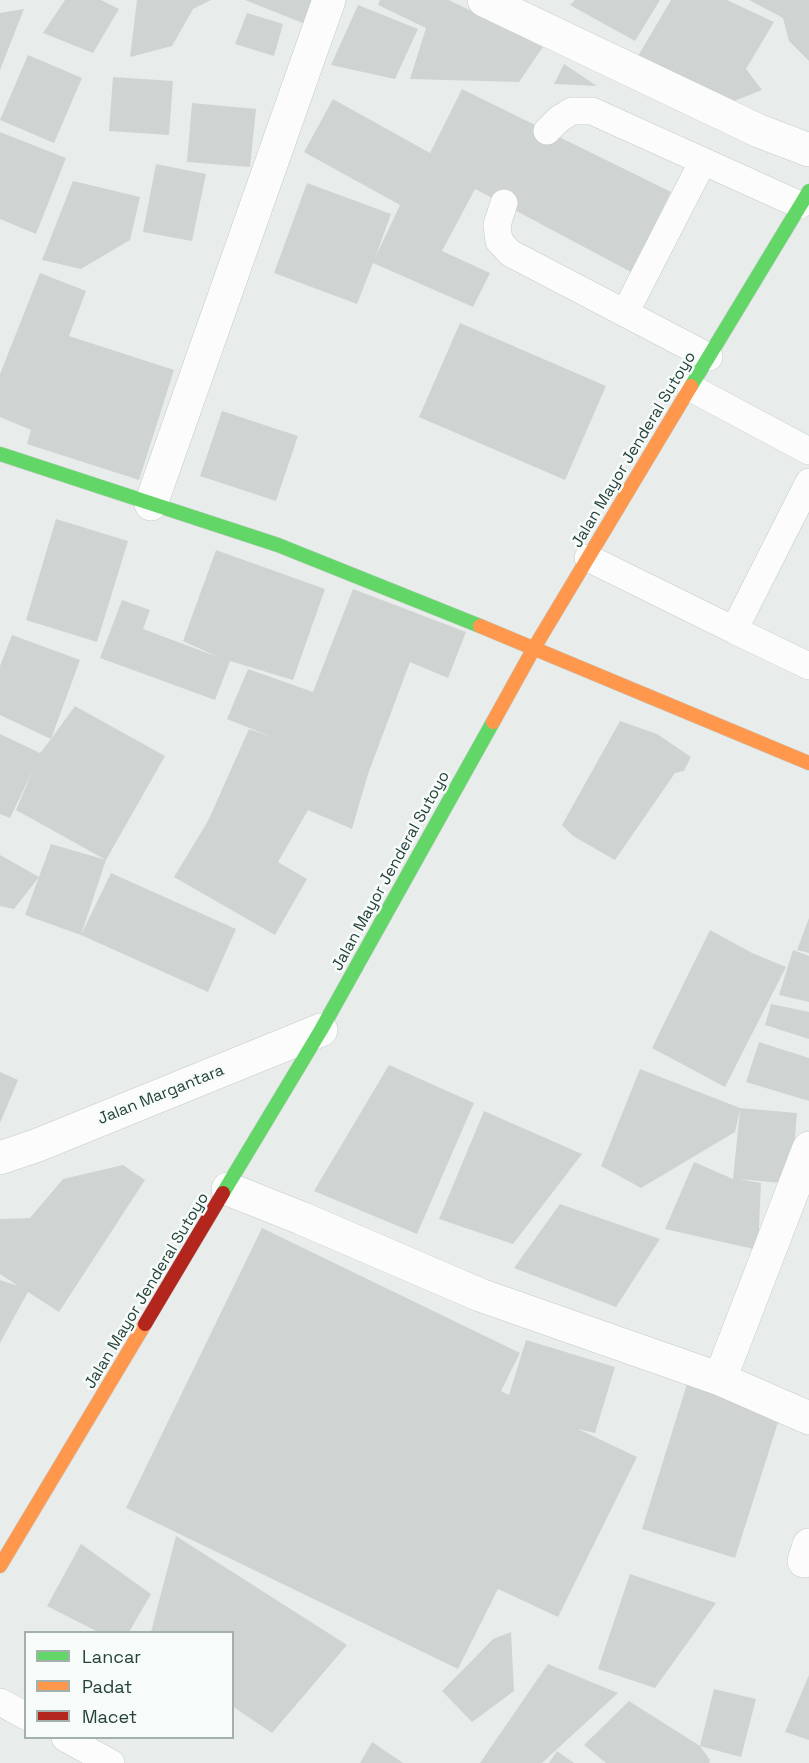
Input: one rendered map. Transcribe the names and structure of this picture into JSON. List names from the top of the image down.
{
  "streets": {
    "main road": ["Jalan Mayor Jenderal Sutoyo"],
    "street": ["Jalan Margantara"]
  },
  "crossings": [
    ["Jalan Mayor Jenderal Sutoyo", "Jalan Margantara"]
  ],
  "legend": ["Lancar", "Padat", "Macet"]
}
